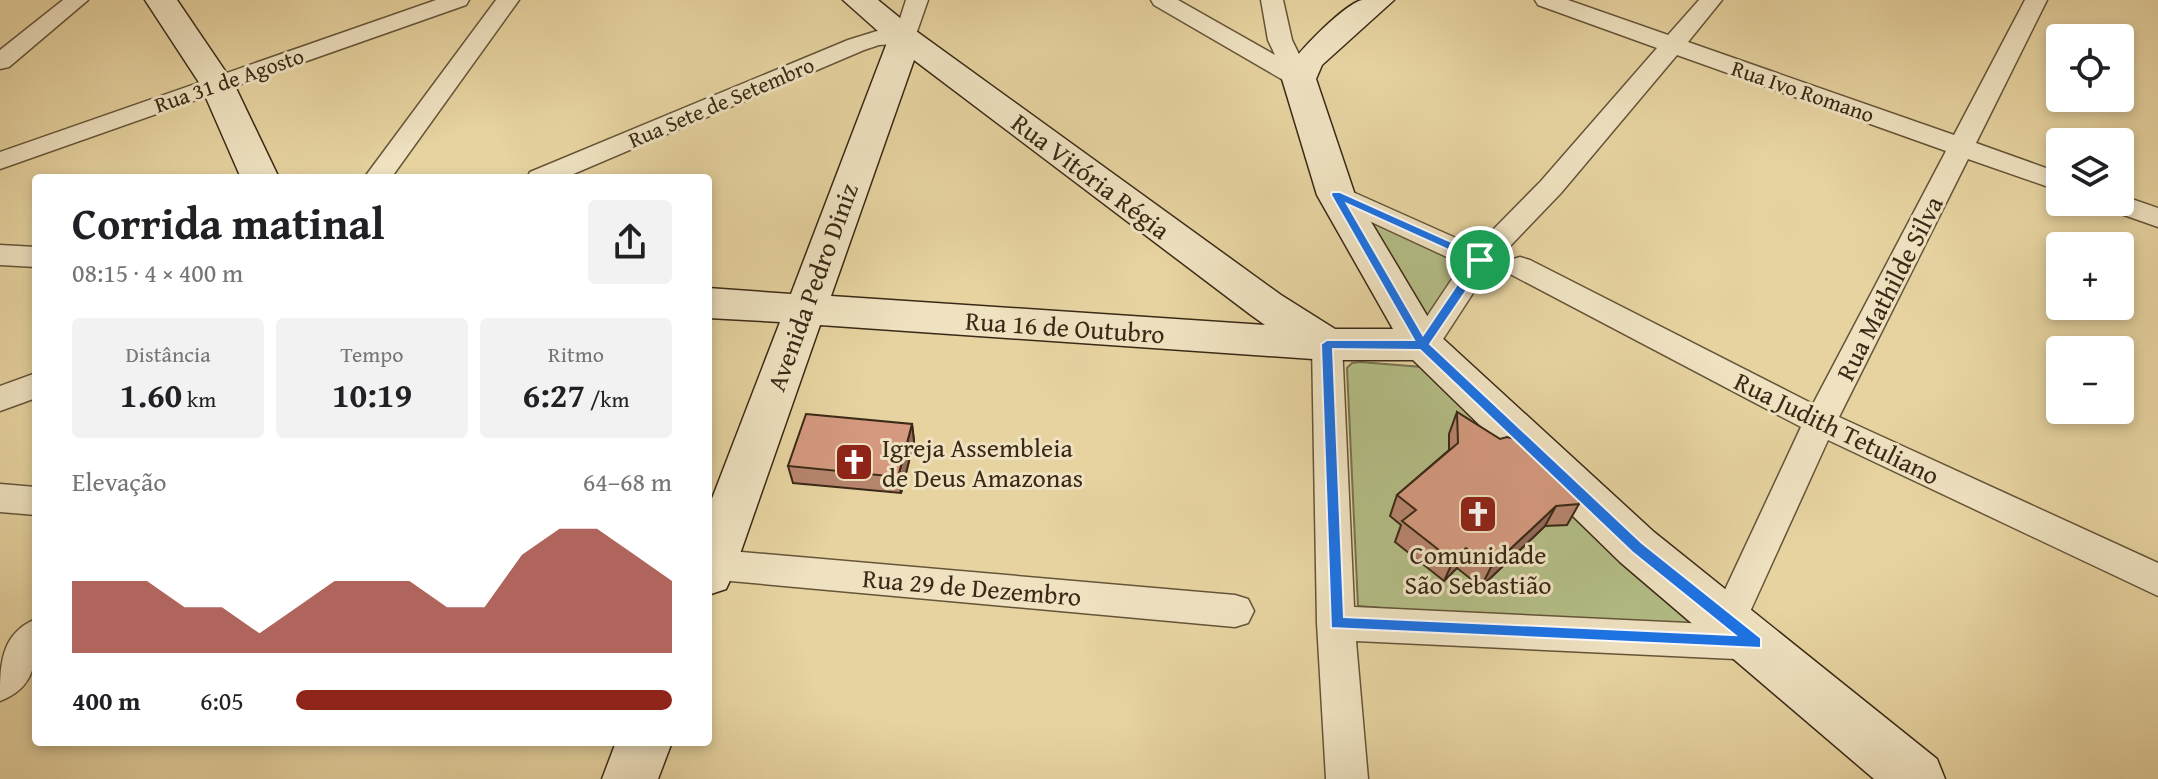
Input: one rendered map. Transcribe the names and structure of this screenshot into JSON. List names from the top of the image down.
{
  "streets": {
    "street": [
      "Rua 31 de Agosto",
      "Rua Ivo Romano",
      "Rua Sete de Setembro",
      "Rua Vitória Régia",
      "Avenida Pedro Diniz",
      "Rua Mathilde Silva",
      "Rua 16 de Outubro",
      "Rua Judith Tetuliano",
      "Rua 29 de Dezembro"
    ]
  },
  "crossings": [
    ["Rua Ivo Romano", "Rua Mathilde Silva"],
    ["Rua Sete de Setembro", "Rua Vitória Régia"],
    ["Rua Sete de Setembro", "Avenida Pedro Diniz"],
    ["Rua Vitória Régia", "Avenida Pedro Diniz"],
    ["Rua Vitória Régia", "Rua 16 de Outubro"],
    ["Avenida Pedro Diniz", "Rua 16 de Outubro"],
    ["Rua Mathilde Silva", "Rua Judith Tetuliano"]
  ],
  "places": {
    "church": ["Igreja Assembleia de Deus Amazonas", "Comunidade São Sebastião"]
  },
  "page": {
    "map_buttons": ["+", "−"],
    "heading": ["Corrida matinal", "08:15 · 4 × 400 m"],
    "stats": [
      ["Distância", "1.60 km"],
      ["Tempo", "10:19"],
      ["Ritmo", "6:27 /km"]
    ],
    "chart": ["Elevação", "64–68 m"],
    "list": [
      {
        "name": "400 m",
        "note": "6:05"
      }
    ]
  }
}
